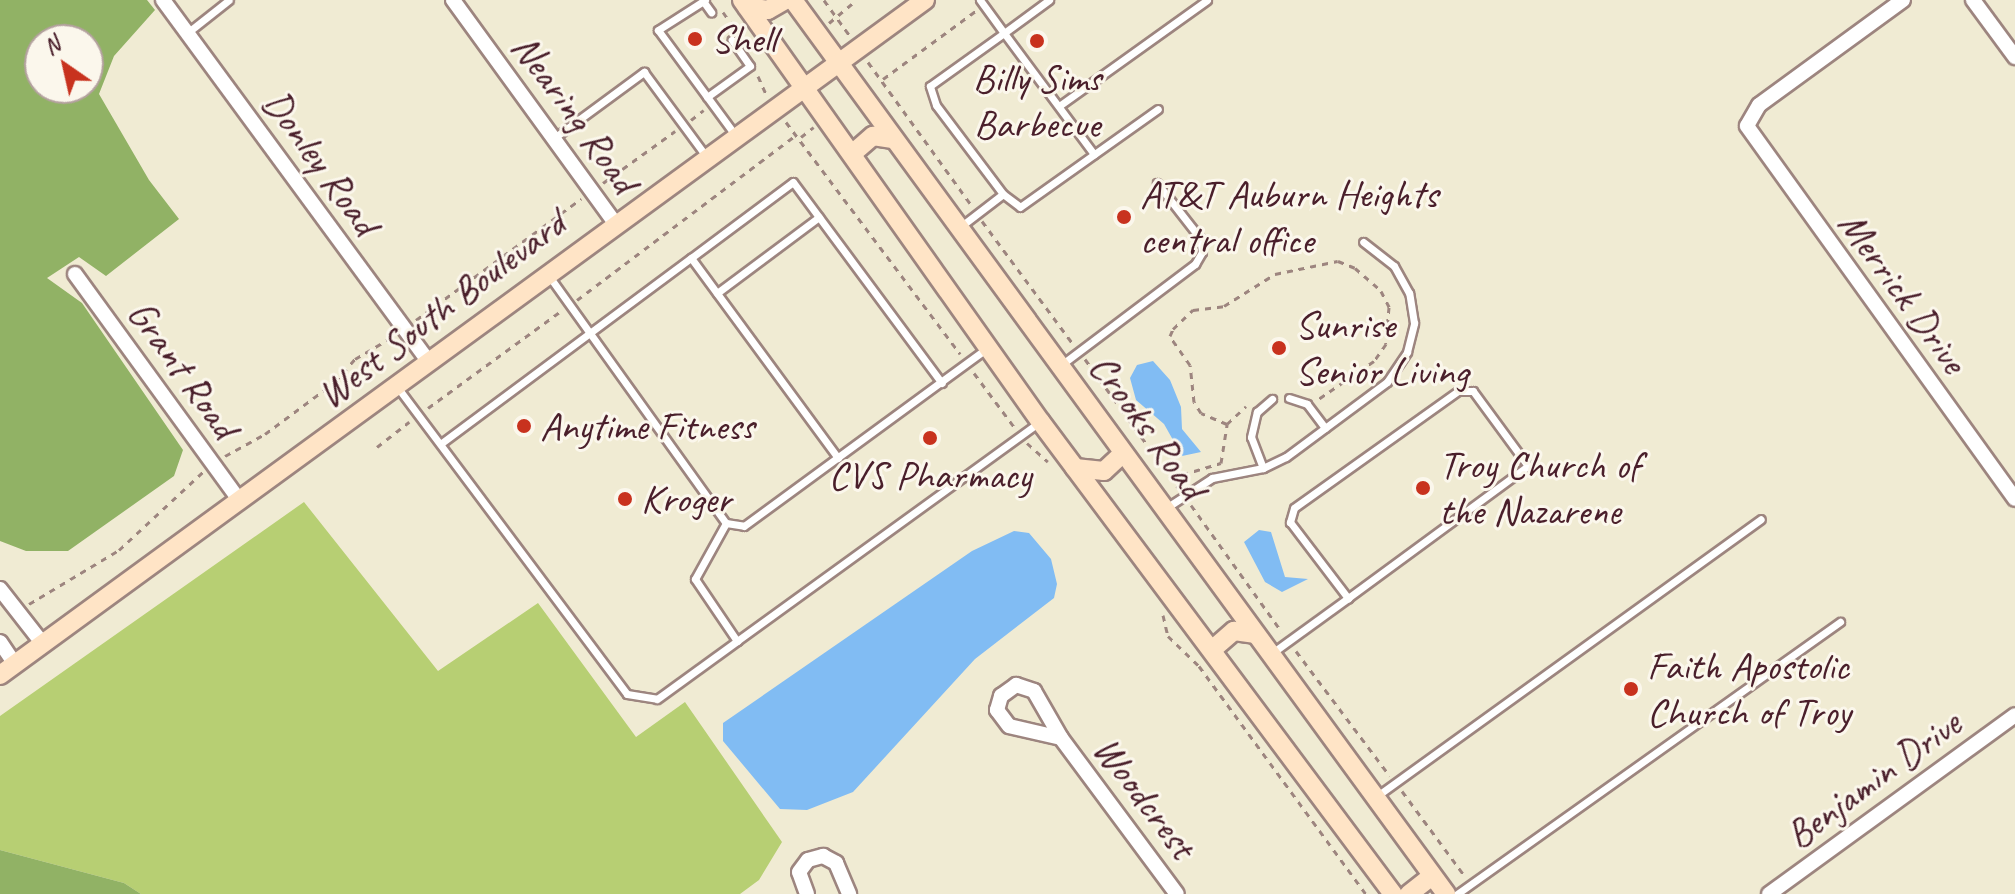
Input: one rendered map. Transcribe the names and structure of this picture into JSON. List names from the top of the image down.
{
  "streets": {
    "main road": ["West South Boulevard", "Crooks Road"],
    "street": [
      "Nearing Road",
      "Donley Road",
      "Merrick Drive",
      "Grant Road",
      "Benjamin Drive",
      "Woodcrest"
    ]
  },
  "crossings": [
    ["Nearing Road", "West South Boulevard"],
    ["Donley Road", "West South Boulevard"],
    ["West South Boulevard", "Grant Road"],
    ["West South Boulevard", "Crooks Road"]
  ],
  "places": [
    "Shell",
    "Billy Sims Barbecue",
    "AT&T Auburn Heights central office",
    "Sunrise Senior Living",
    "Anytime Fitness",
    "CVS Pharmacy",
    "Troy Church of the Nazarene",
    "Kroger",
    "Faith Apostolic Church of Troy"
  ],
  "north": "top left"
}
